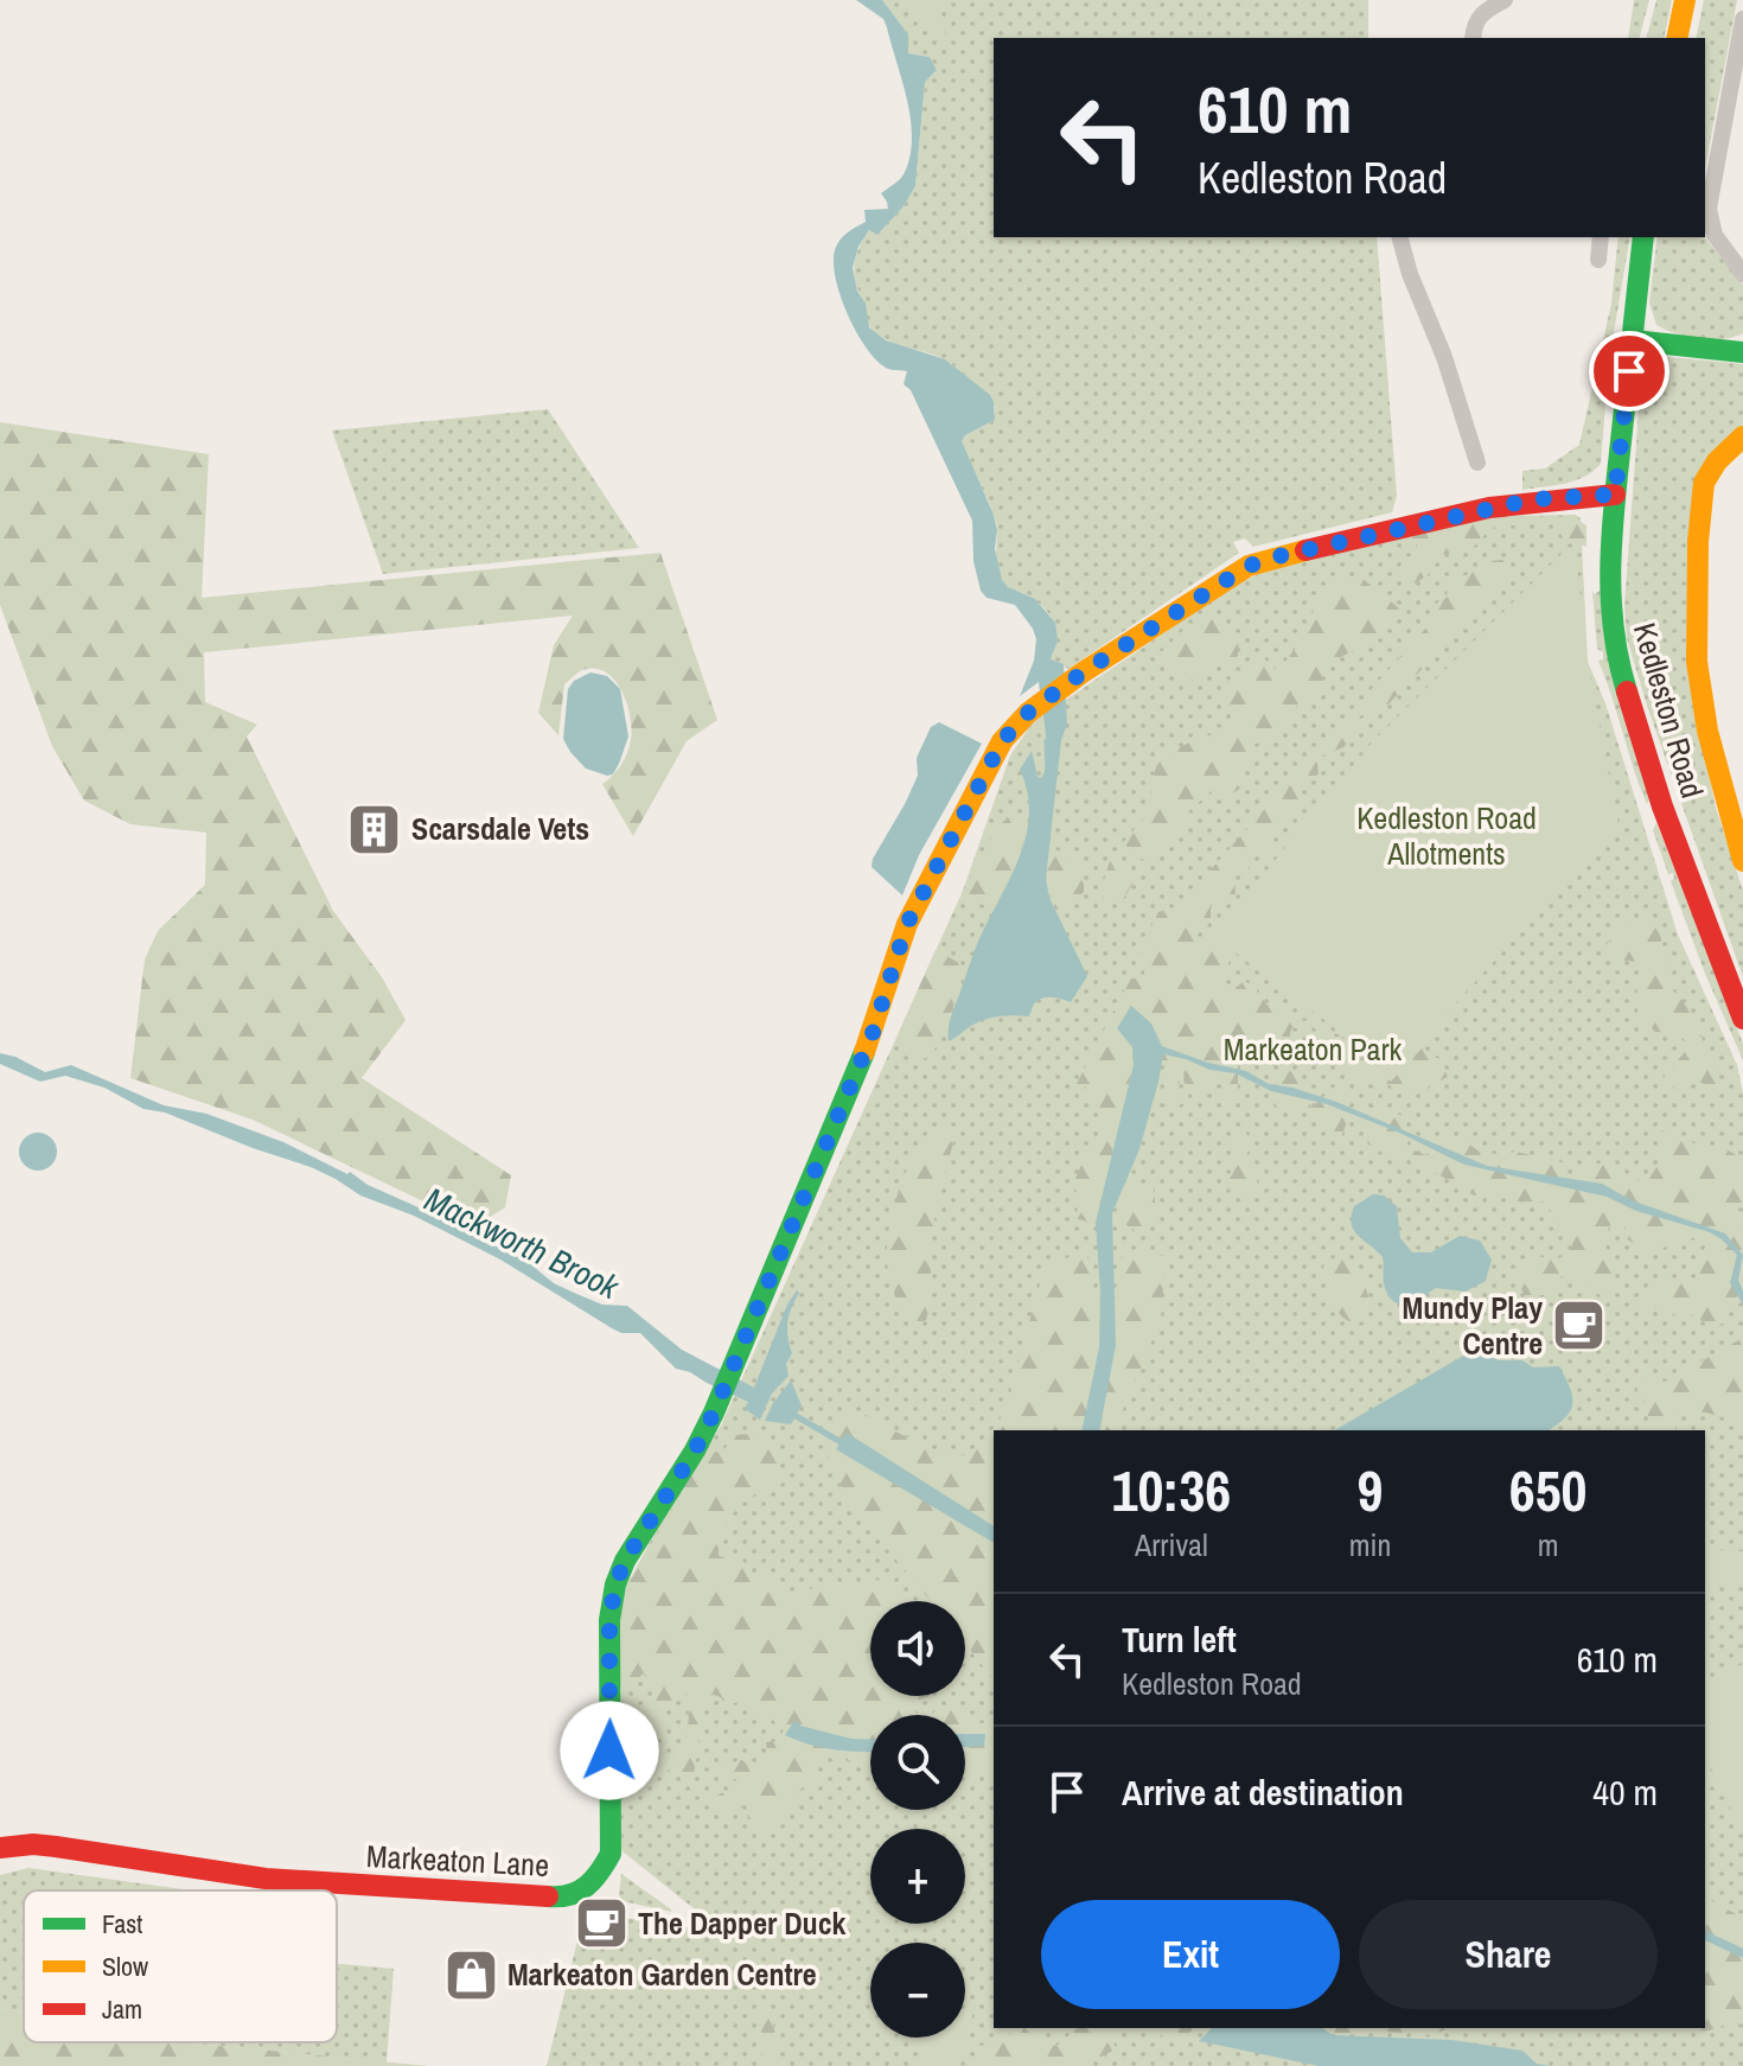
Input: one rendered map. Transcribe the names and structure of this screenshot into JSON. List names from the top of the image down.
{
  "streets": {
    "street": ["Kedleston Road", "Markeaton Lane"]
  },
  "crossings": [
    ["Kedleston Road", "Markeaton Lane"]
  ],
  "water": ["Mackworth Brook"],
  "parks": ["Kedleston Road Allotments", "Markeaton Park"],
  "places": {
    "building": ["Scarsdale Vets"],
    "cafe": ["Mundy Play Centre", "The Dapper Duck"],
    "shop": ["Markeaton Garden Centre"]
  },
  "legend": ["Fast", "Slow", "Jam"],
  "page": {
    "turn": ["610 m", "Kedleston Road"],
    "eta": [
      "10:36",
      "Arrival",
      "9",
      "min",
      "650",
      "m"
    ],
    "list": [
      {
        "name": "Turn left",
        "note": "Kedleston Road",
        "value": "610 m"
      },
      {
        "name": "Arrive at destination",
        "value": "40 m"
      }
    ],
    "map_buttons": ["+", "−"],
    "buttons": ["Exit", "Share"]
  }
}
